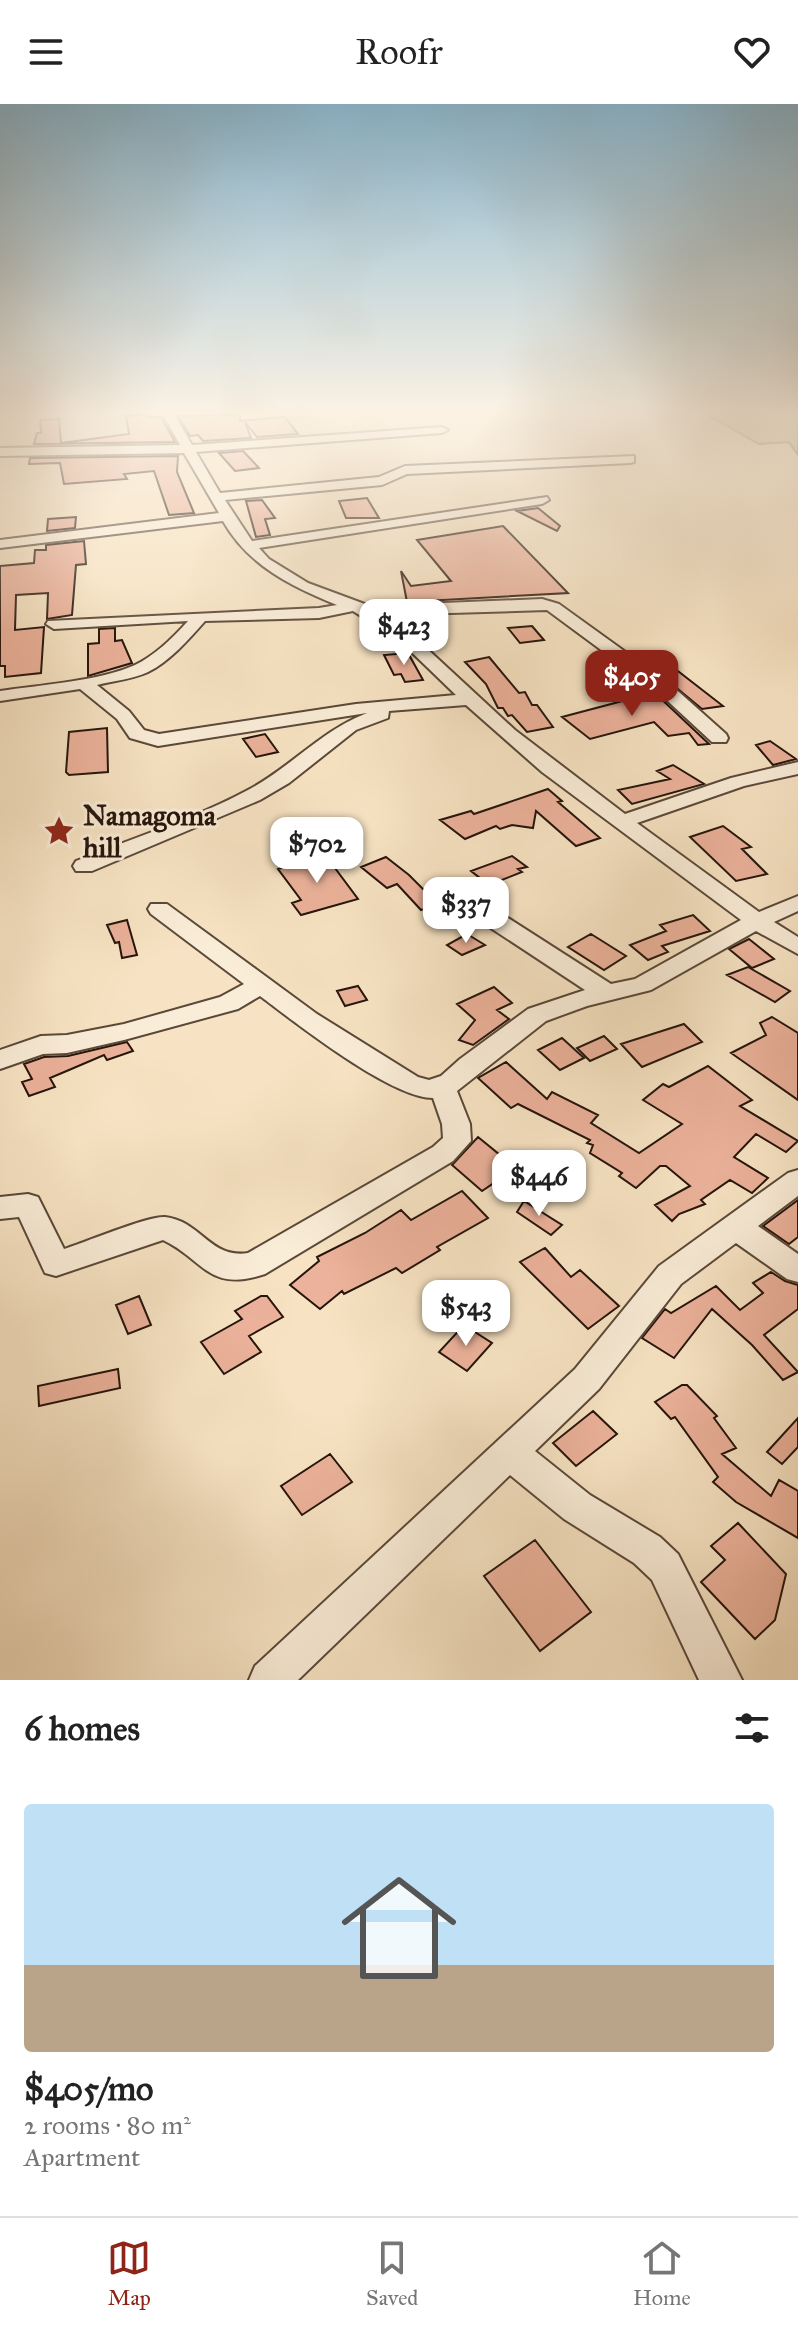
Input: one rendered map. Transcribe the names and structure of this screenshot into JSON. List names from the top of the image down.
{
  "places": {
    "place": ["Namagoma hill"]
  },
  "page": {
    "header": "Roofr",
    "price": [
      "$423",
      "$405",
      "$702",
      "$337",
      "$446",
      "$543"
    ],
    "heading": "6 homes",
    "list": [
      {
        "name": "$405/mo",
        "note": "2 rooms · 80 m² · Apartment"
      }
    ],
    "tabs": ["Map", "Saved", "Home"]
  }
}
